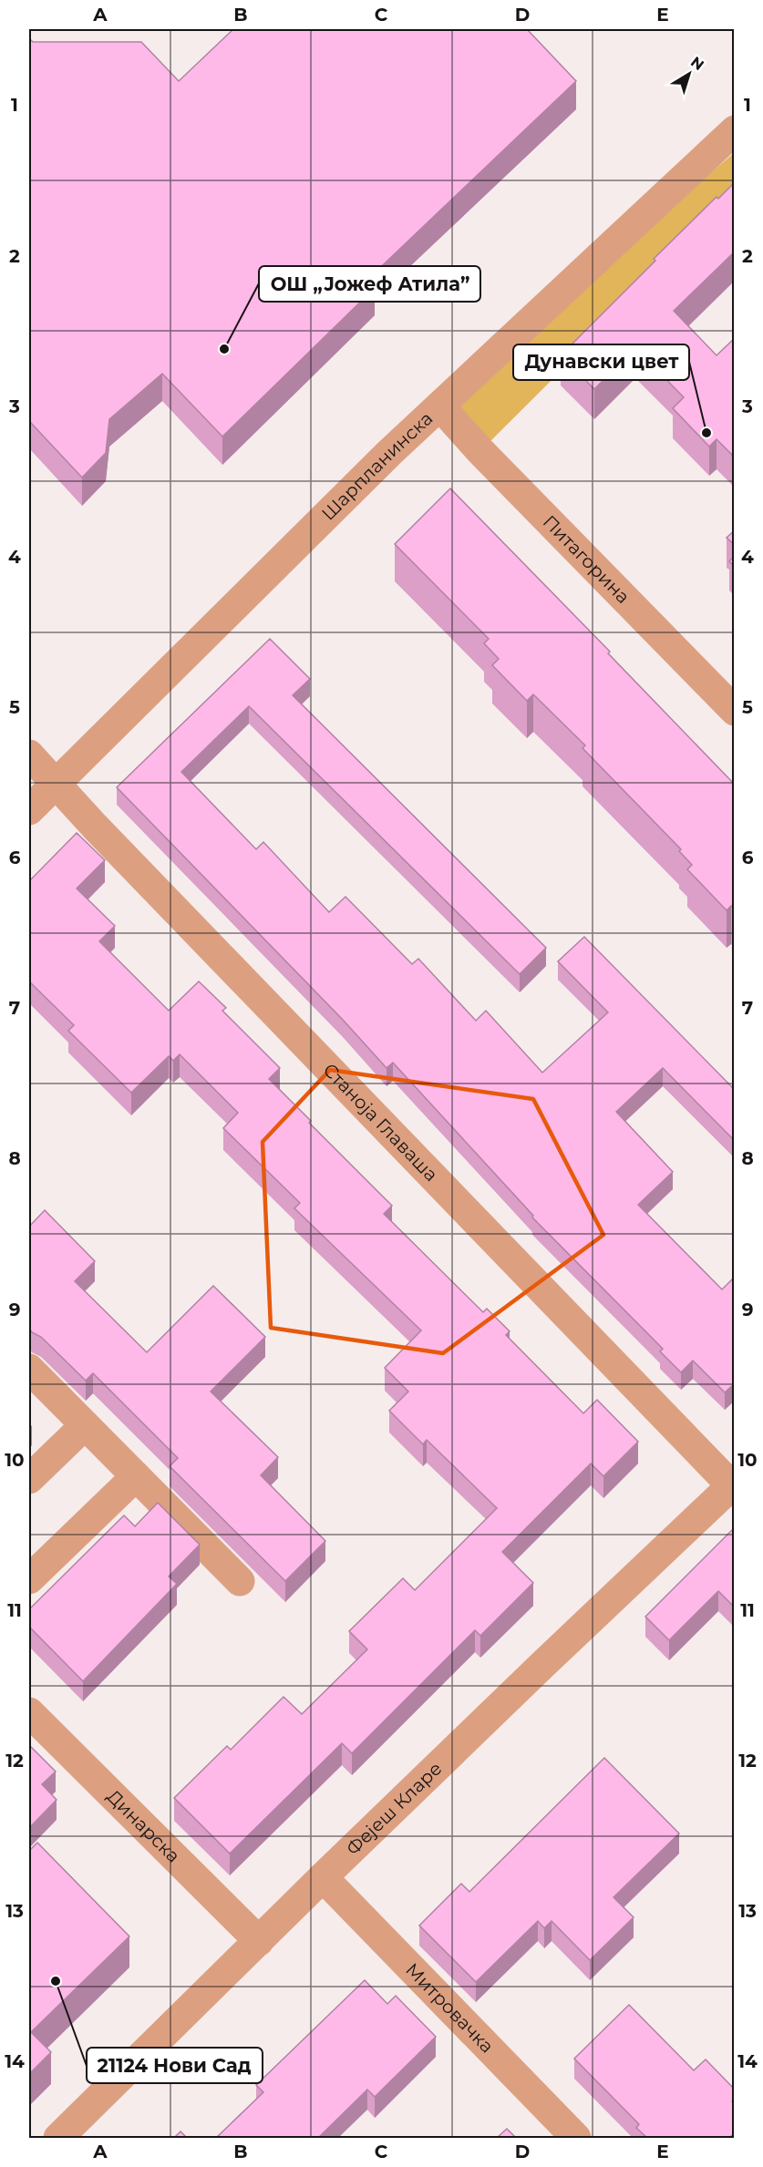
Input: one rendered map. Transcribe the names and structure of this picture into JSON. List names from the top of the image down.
{
  "streets": {
    "street": [
      "Шарпланинска",
      "Питагорина",
      "Станоја Главаша",
      "Фејеш Кларе",
      "Динарска",
      "Митровачка"
    ]
  },
  "crossings": [
    ["Шарпланинска", "Питагорина"],
    ["Шарпланинска", "Станоја Главаша"],
    ["Станоја Главаша", "Фејеш Кларе"],
    ["Фејеш Кларе", "Динарска"],
    ["Фејеш Кларе", "Митровачка"]
  ],
  "places": ["ОШ „Јожеф Атила”", "Дунавски цвет", "21124 Нови Сад"],
  "north": "top right",
  "grid": {
    "columns": [
      "A",
      "B",
      "C",
      "D",
      "E"
    ],
    "rows": [
      "1",
      "2",
      "3",
      "4",
      "5",
      "6",
      "7",
      "8",
      "9",
      "10",
      "11",
      "12",
      "13",
      "14"
    ]
  }
}
